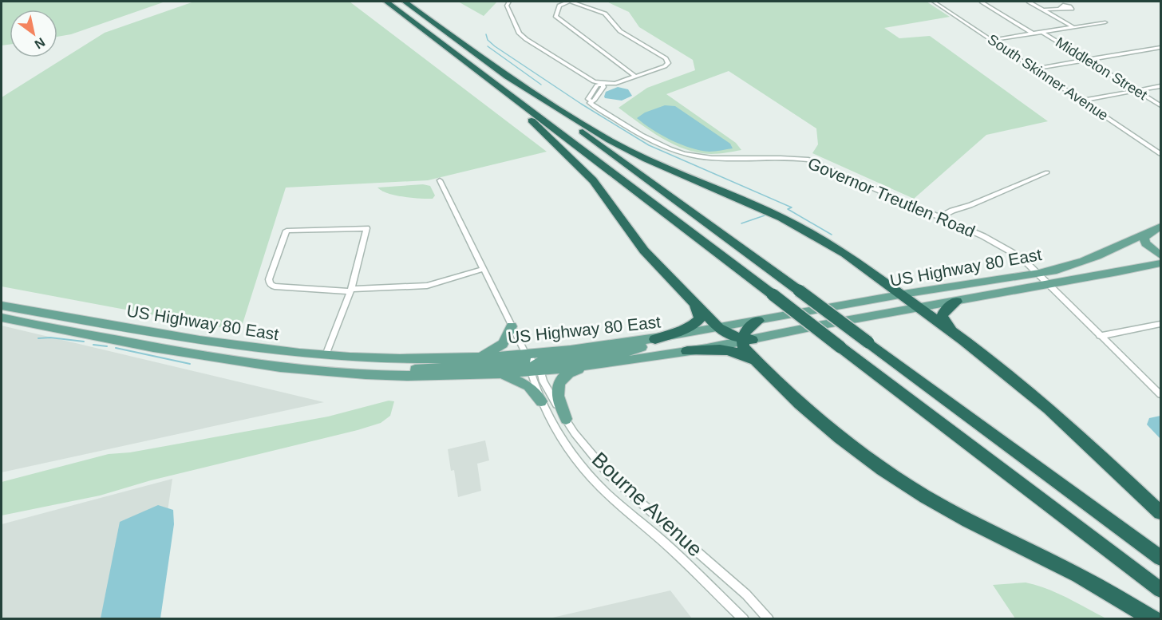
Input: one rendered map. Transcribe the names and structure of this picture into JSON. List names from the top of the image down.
{
  "streets": {
    "main road": ["US Highway 80 East"],
    "street": [
      "Middleton Street",
      "South Skinner Avenue",
      "Governor Treutlen Road",
      "Bourne Avenue"
    ]
  },
  "crossings": [
    ["Governor Treutlen Road", "US Highway 80 East"],
    ["US Highway 80 East", "Bourne Avenue"]
  ],
  "north": "bottom right"
}
